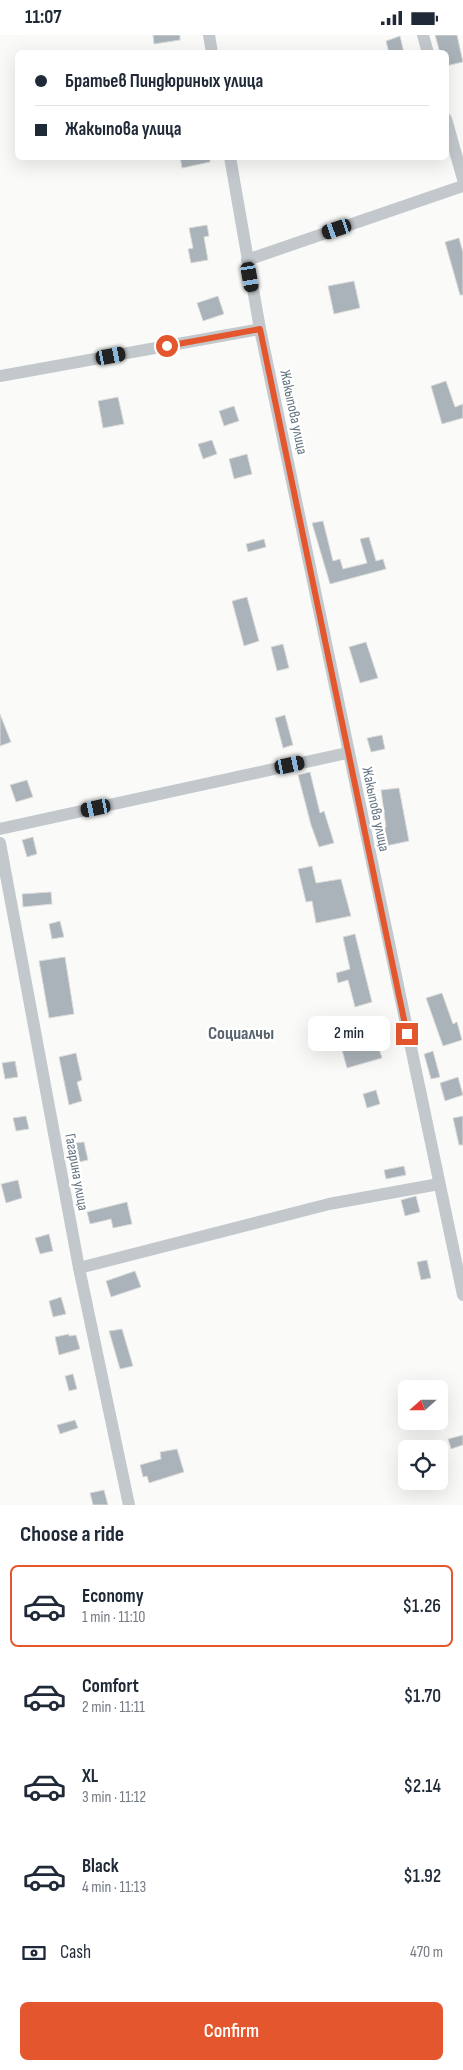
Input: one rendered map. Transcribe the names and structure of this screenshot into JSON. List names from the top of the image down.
{
  "streets": {
    "street": ["Жакыпова улица", "Гагарина улица"]
  },
  "districts": ["Социалчы"],
  "north": "left",
  "page": {
    "status": "11:07",
    "banner": ["Братьев Пиндюриных улица", "Жакыпова улица"],
    "bubble": "2 min",
    "heading": "Choose a ride",
    "list": [
      {
        "name": "Economy",
        "note": "1 min · 11:10",
        "value": "$1.26"
      },
      {
        "name": "Comfort",
        "note": "2 min · 11:11",
        "value": "$1.70"
      },
      {
        "name": "XL",
        "note": "3 min · 11:12",
        "value": "$2.14"
      },
      {
        "name": "Black",
        "note": "4 min · 11:13",
        "value": "$1.92"
      }
    ],
    "pay": ["Cash", "470 m"],
    "buttons": "Confirm"
  }
}
